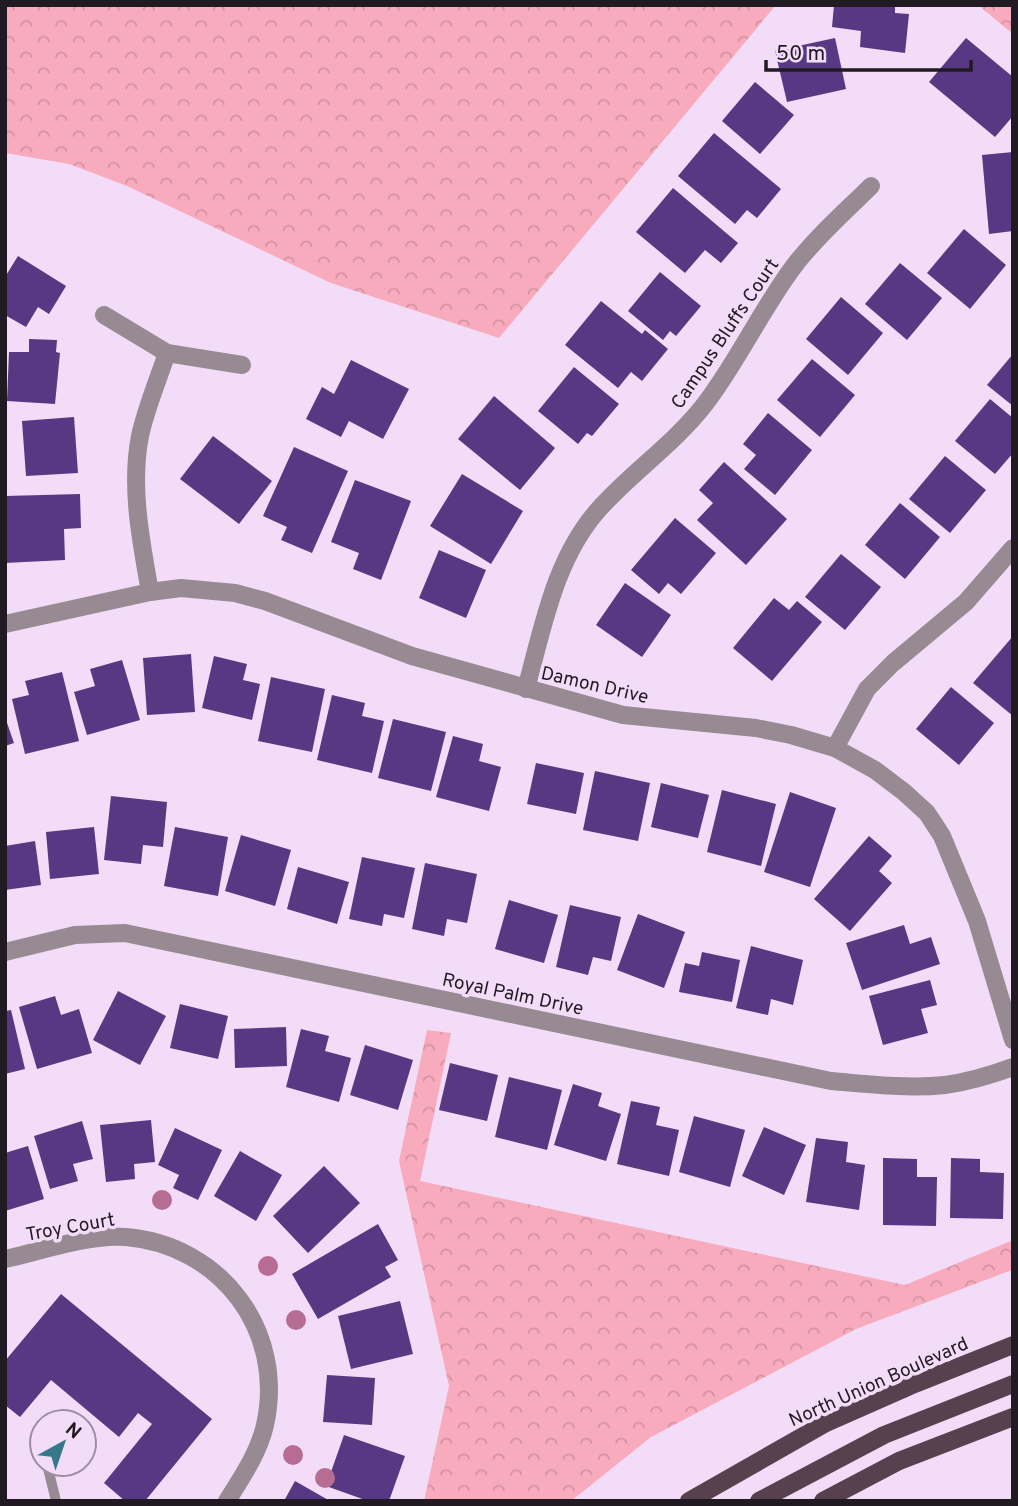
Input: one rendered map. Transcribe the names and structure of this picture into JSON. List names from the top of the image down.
{
  "streets": {
    "main road": ["North Union Boulevard"],
    "street": [
      "Campus Bluffs Court",
      "Damon Drive",
      "Royal Palm Drive",
      "Troy Court"
    ]
  },
  "crossings": [
    ["Campus Bluffs Court", "Damon Drive"]
  ],
  "scale_bar": "50 m",
  "north": "top right"
}
